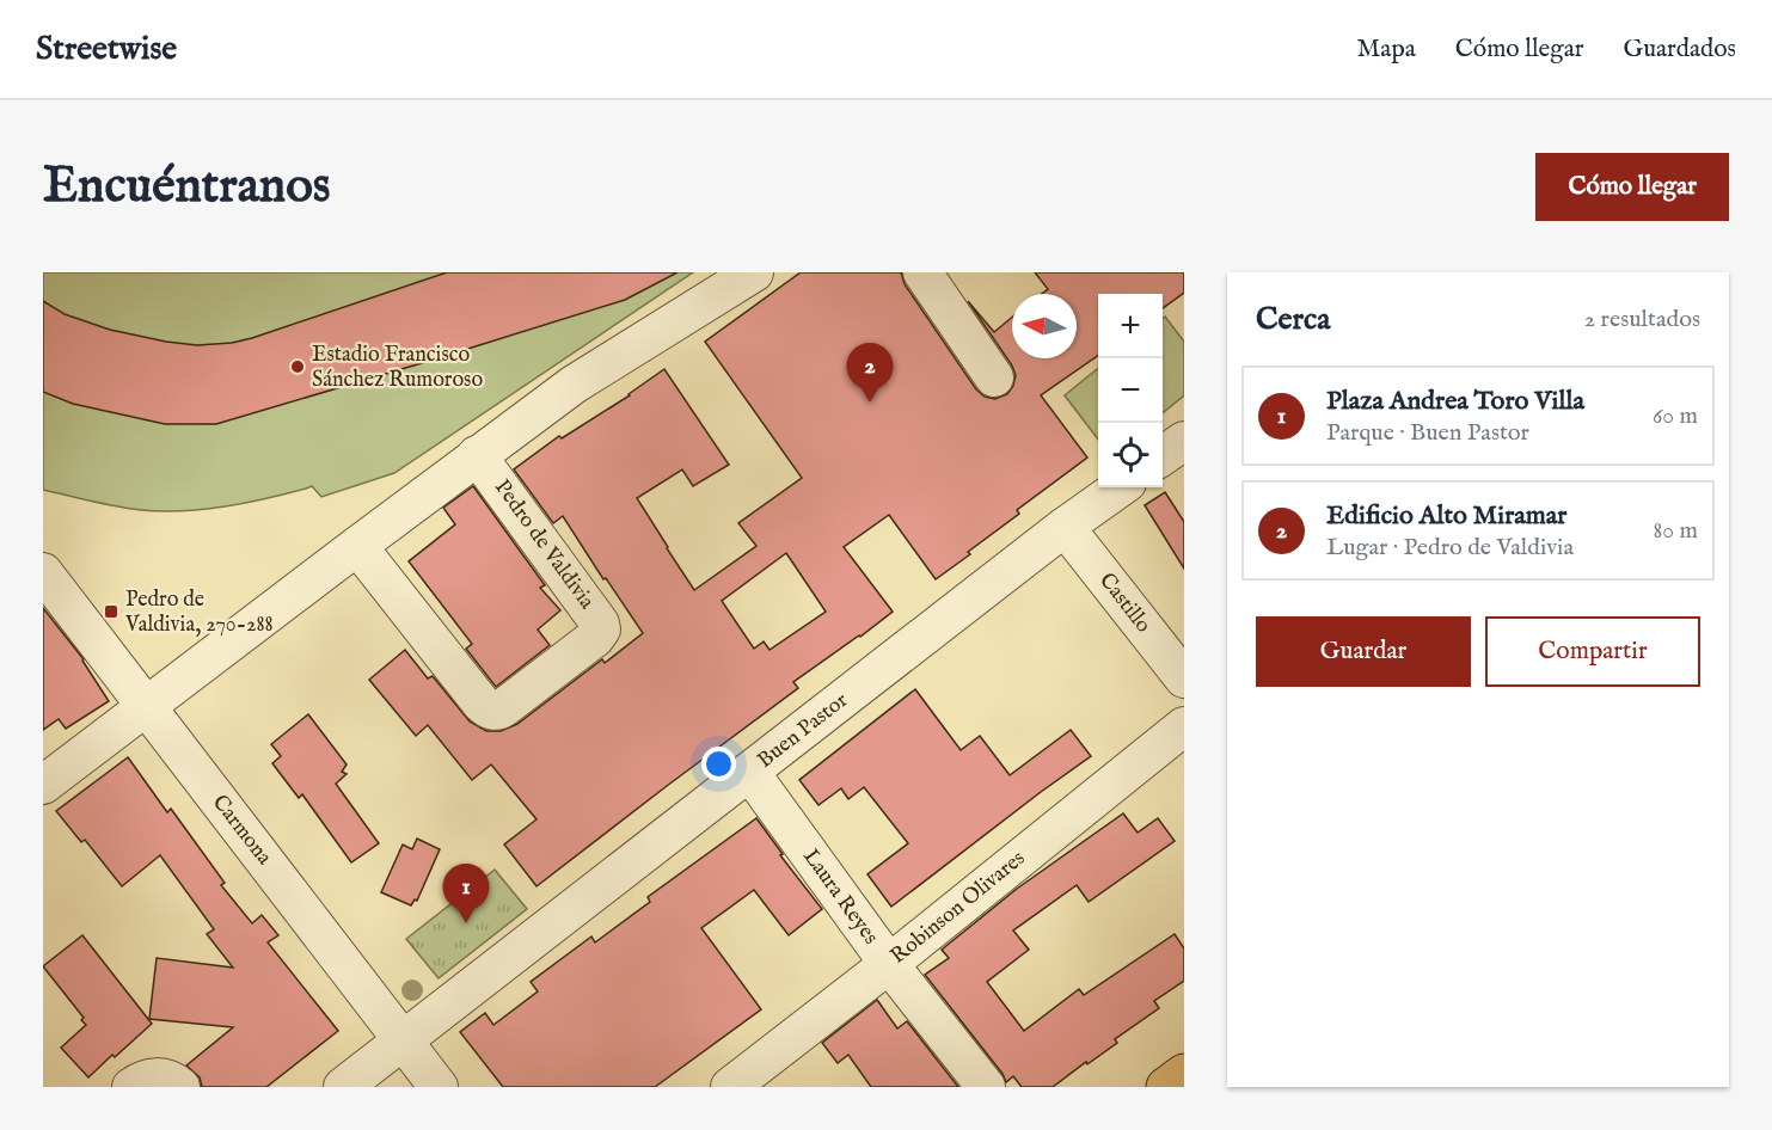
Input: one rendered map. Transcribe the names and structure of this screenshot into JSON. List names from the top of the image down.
{
  "streets": {
    "street": [
      "Pedro de Valdivia",
      "Castillo",
      "Buen Pastor",
      "Carmona",
      "Laura Reyes",
      "Robinson Olivares"
    ]
  },
  "crossings": [
    ["Castillo", "Buen Pastor"],
    ["Buen Pastor", "Carmona"],
    ["Buen Pastor", "Laura Reyes"],
    ["Laura Reyes", "Robinson Olivares"]
  ],
  "places": {
    "other": ["Estadio Francisco Sánchez Rumoroso"],
    "transit": ["Pedro de Valdivia, 270-288"]
  },
  "north": "left",
  "page": {
    "header": "Streetwise",
    "nav": ["Mapa", "Cómo llegar", "Guardados"],
    "buttons": [
      "Cómo llegar",
      ["Guardar", "Compartir"]
    ],
    "title": "Encuéntranos",
    "heading": ["Cerca", "2 resultados"],
    "map_buttons": ["+", "−"],
    "pins": ["2", "1"],
    "list": [
      {
        "mark": "1",
        "name": "Plaza Andrea Toro Villa",
        "note": "Parque · Buen Pastor",
        "value": "60 m"
      },
      {
        "mark": "2",
        "name": "Edificio Alto Miramar",
        "note": "Lugar · Pedro de Valdivia",
        "value": "80 m"
      }
    ]
  }
}
